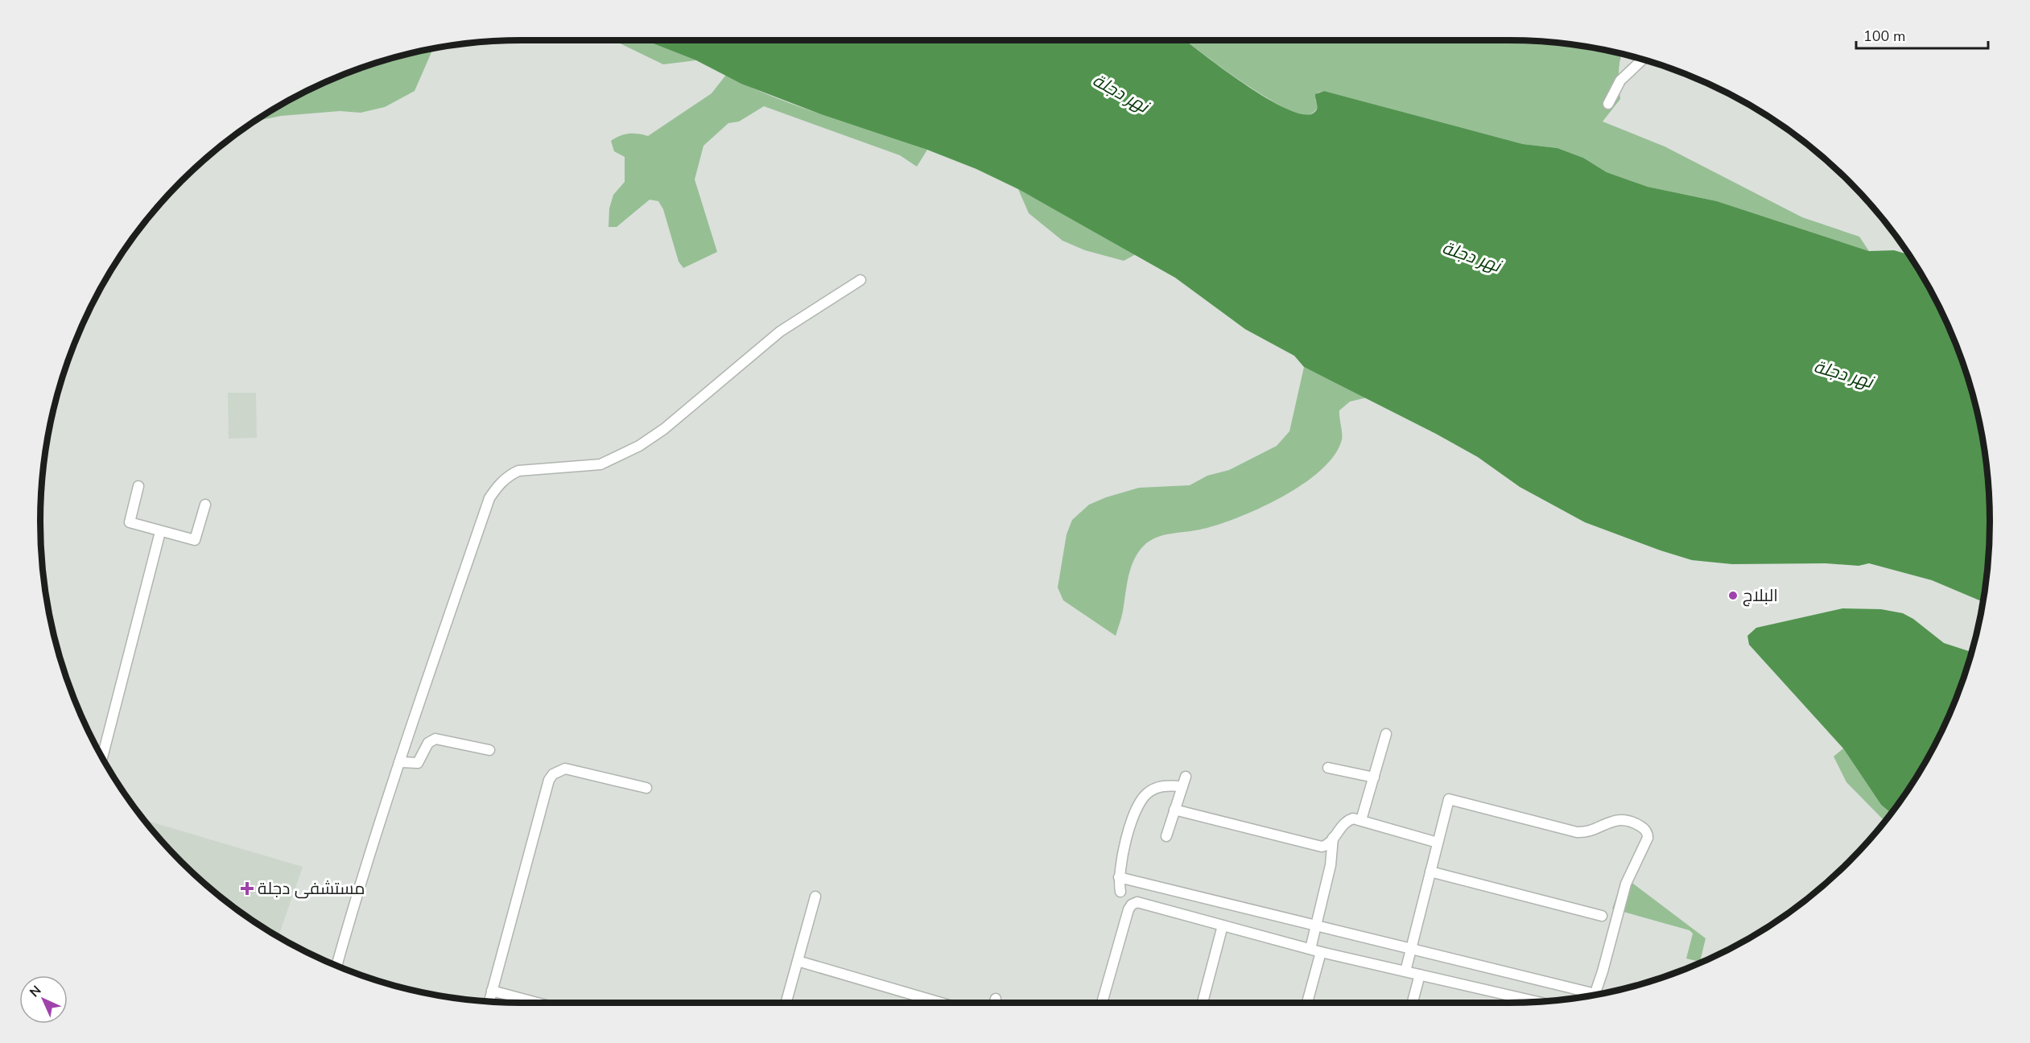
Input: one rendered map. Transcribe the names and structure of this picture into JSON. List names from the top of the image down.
{
  "water": ["نهر دجلة"],
  "places": {
    "other": ["البلاج"],
    "health": ["مستشفى دجلة"]
  },
  "scale_bar": "100 m",
  "north": "top left"
}
